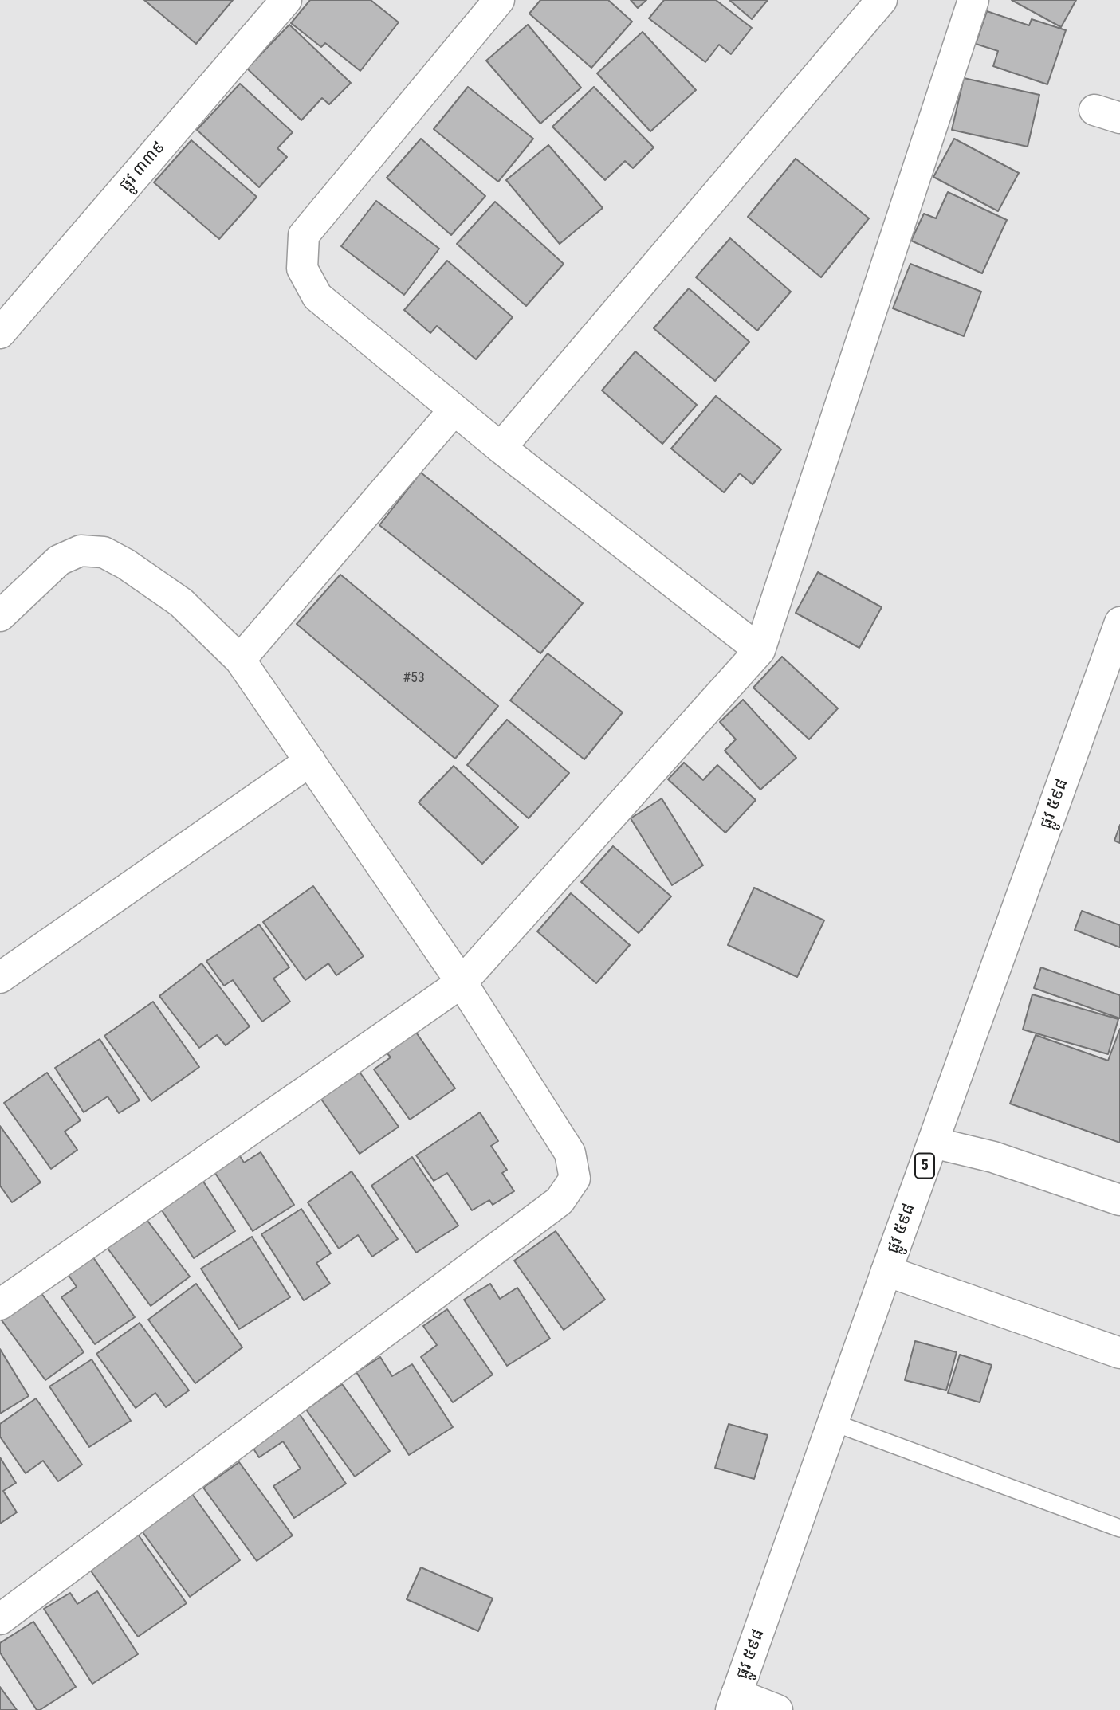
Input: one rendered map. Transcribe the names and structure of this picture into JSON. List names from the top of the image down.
{
  "streets": {
    "street": ["ផ្លូវ ៣៣៩", "ផ្លូវ ៥៩៨", "5"]
  },
  "house_numbers": ["#53"]
}
